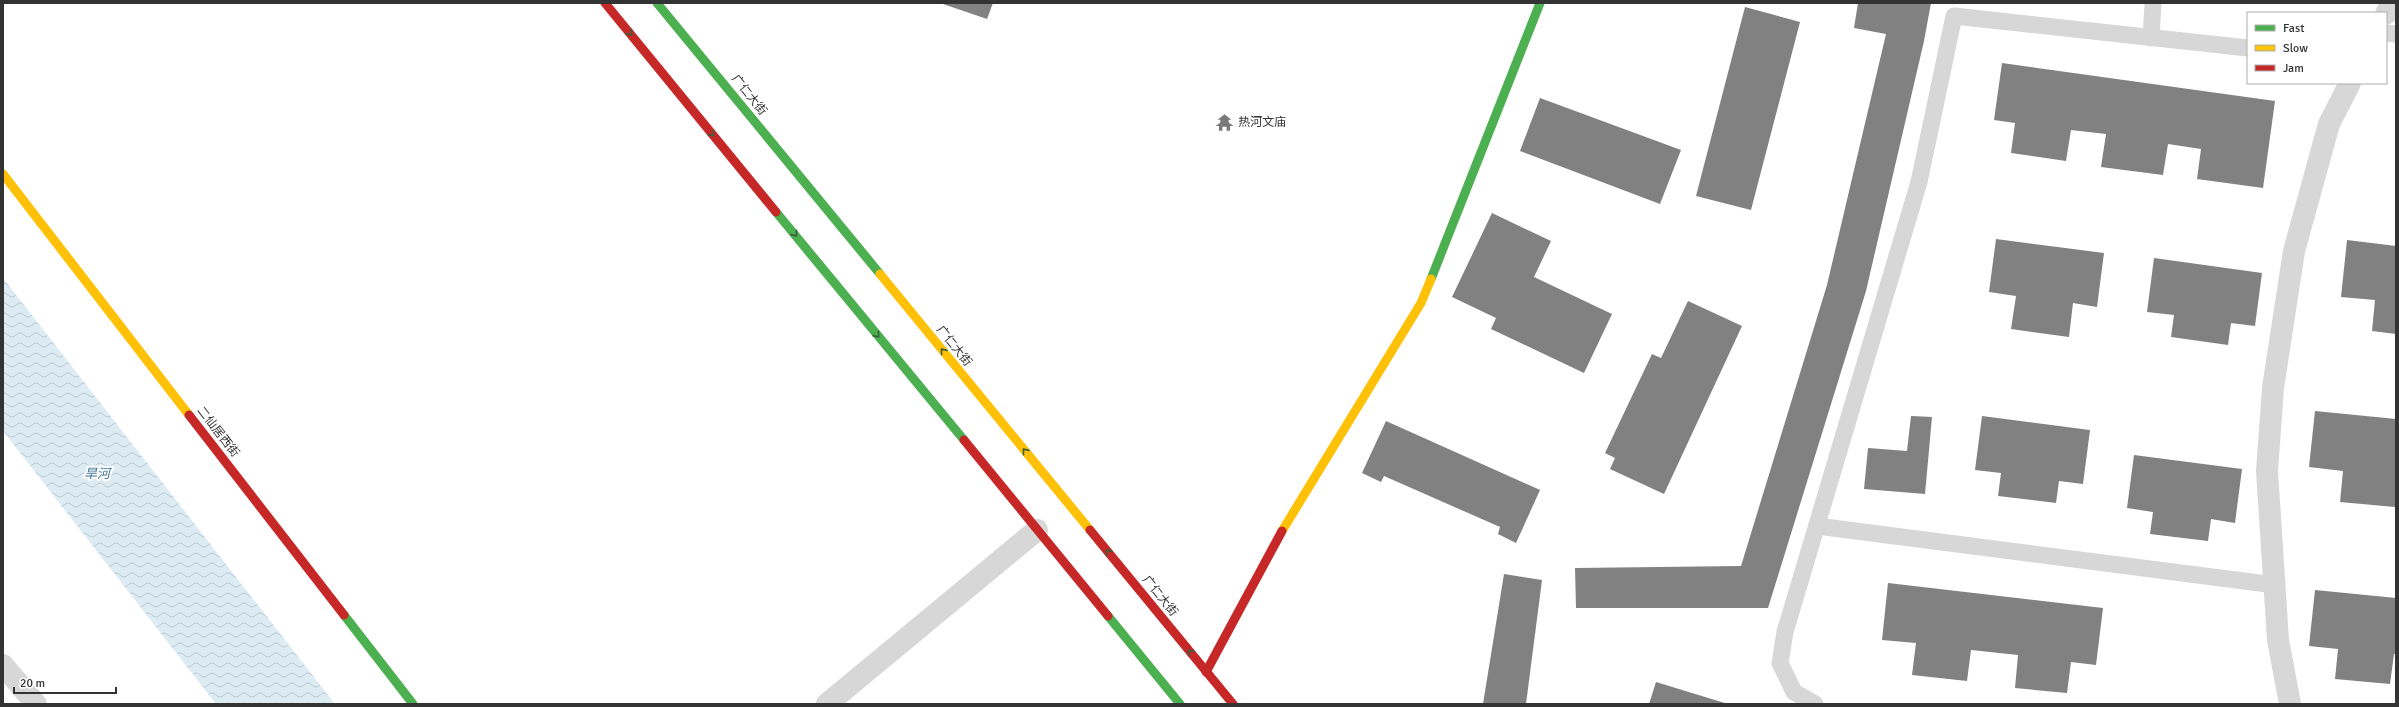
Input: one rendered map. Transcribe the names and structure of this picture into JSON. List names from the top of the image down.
{
  "streets": {
    "main road": ["广仁大街", "二仙居西街"]
  },
  "water": ["旱河"],
  "places": {
    "temple": ["热河文庙"]
  },
  "legend": ["Fast", "Slow", "Jam"],
  "scale_bar": "20 m"
}
